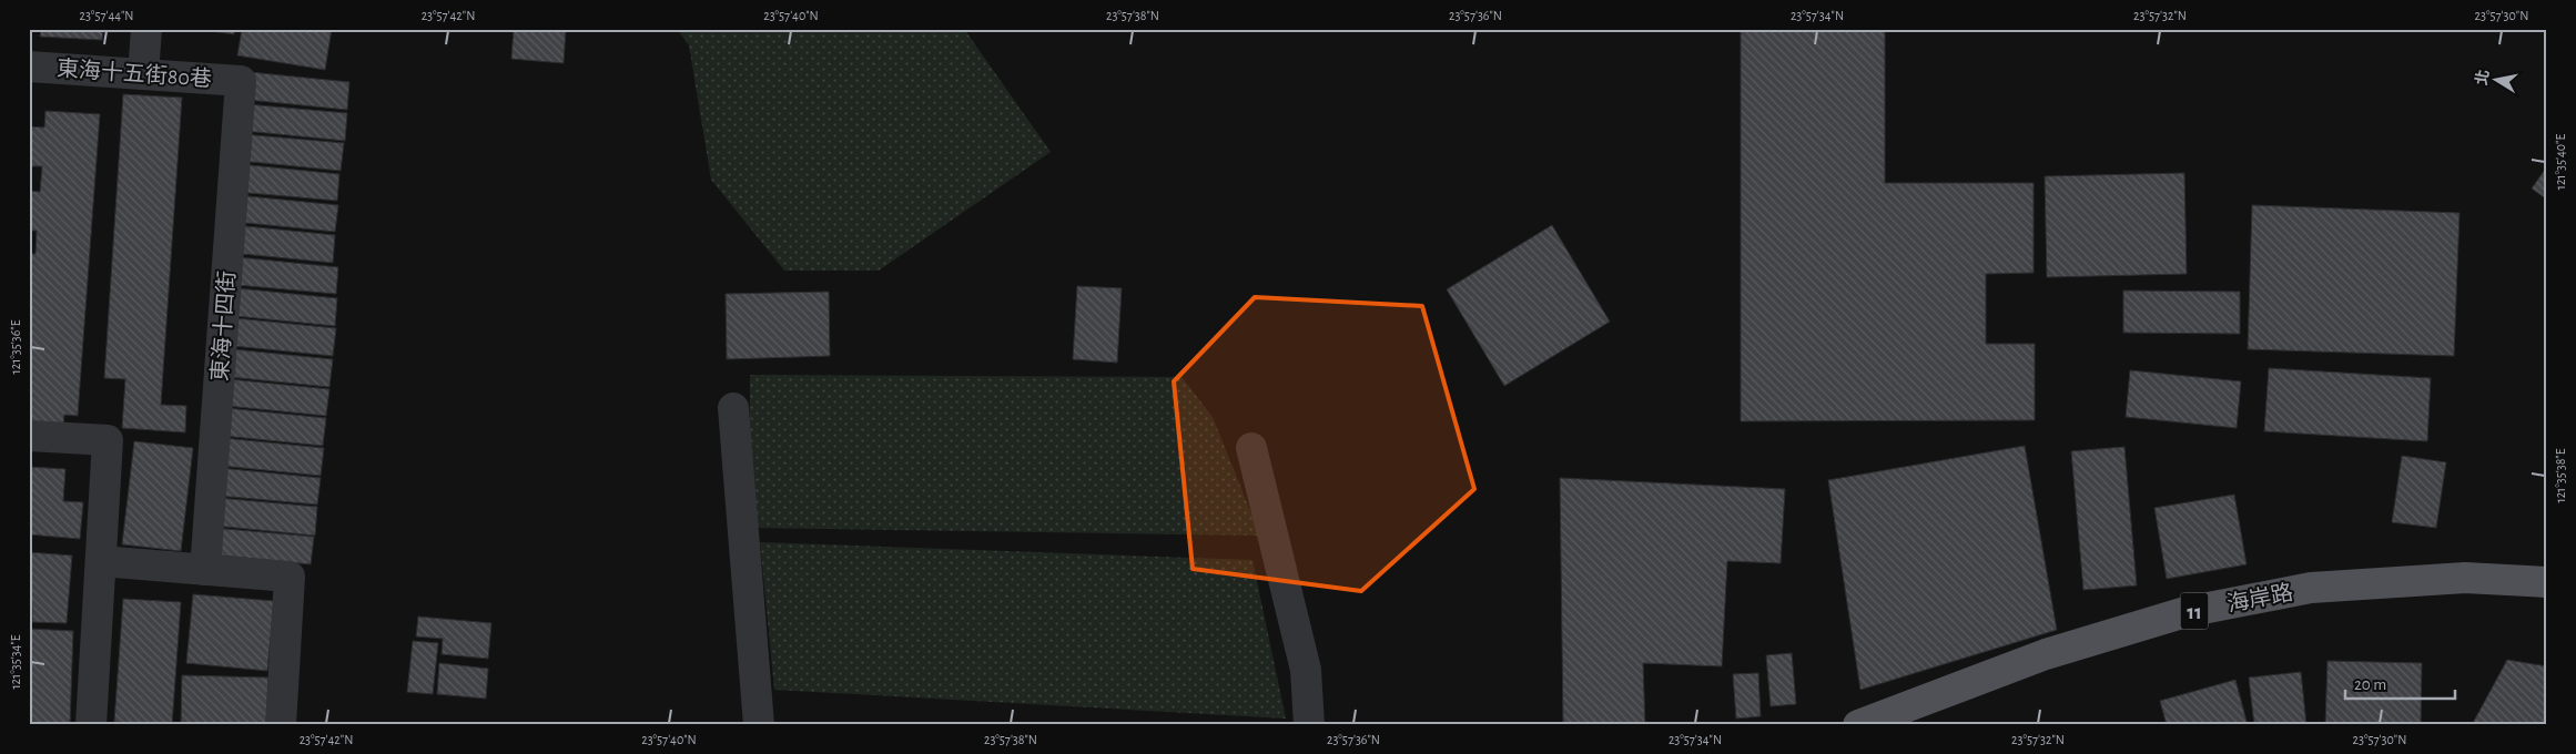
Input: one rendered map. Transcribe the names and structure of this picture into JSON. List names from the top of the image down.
{
  "streets": {
    "main road": ["海岸路", "11"],
    "street": ["東海十五街80巷", "東海十四街"]
  },
  "crossings": [
    ["東海十五街80巷", "東海十四街"]
  ],
  "scale_bar": "20 m",
  "north": "left",
  "coordinates": [
    "23°57'44\"N",
    "23°57'42\"N",
    "23°57'40\"N",
    "23°57'38\"N",
    "23°57'36\"N",
    "23°57'34\"N",
    "23°57'32\"N",
    "23°57'30\"N",
    "121°35'40\"E",
    "121°35'36\"E",
    "121°35'38\"E",
    "121°35'34\"E"
  ]
}
